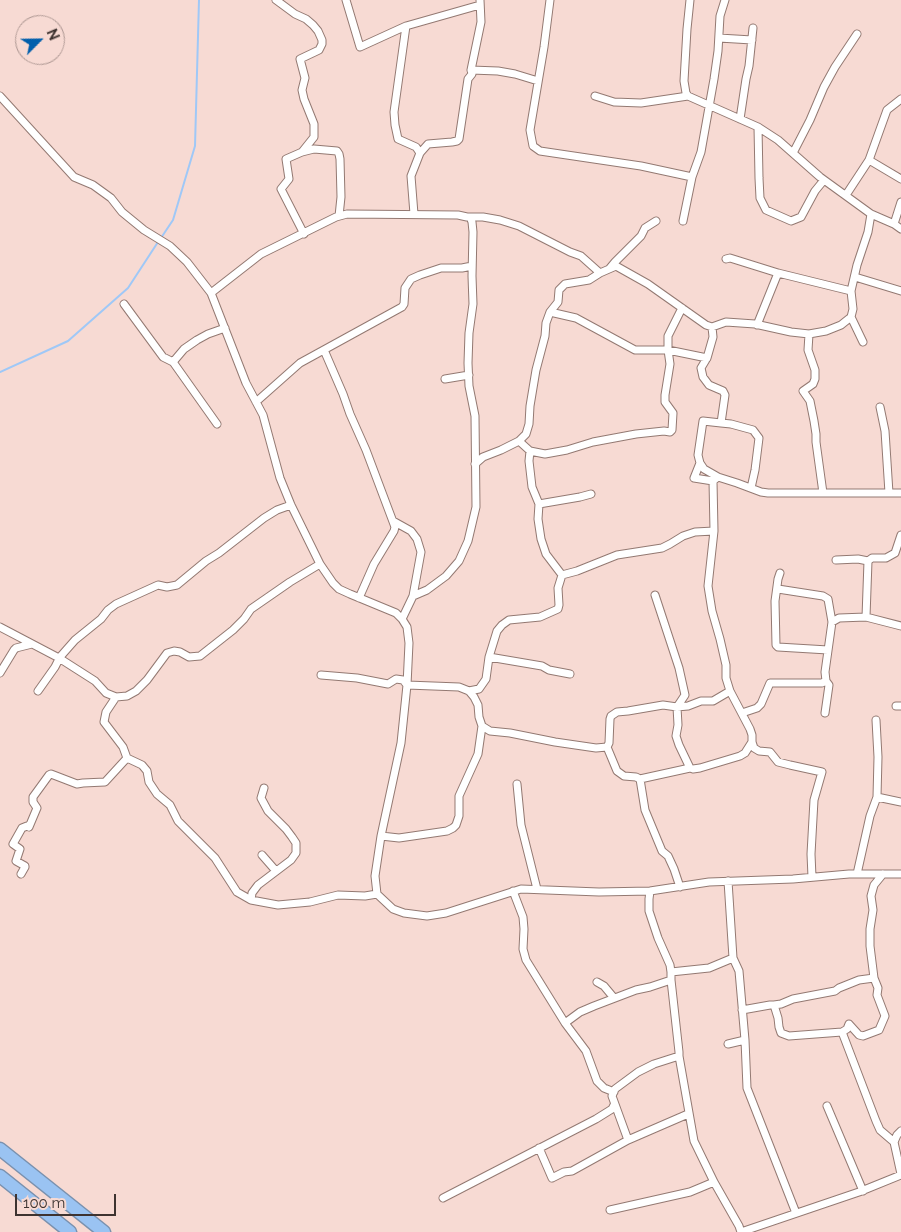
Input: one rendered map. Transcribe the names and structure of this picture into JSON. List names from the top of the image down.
{
  "scale_bar": "100 m",
  "north": "top right"
}
